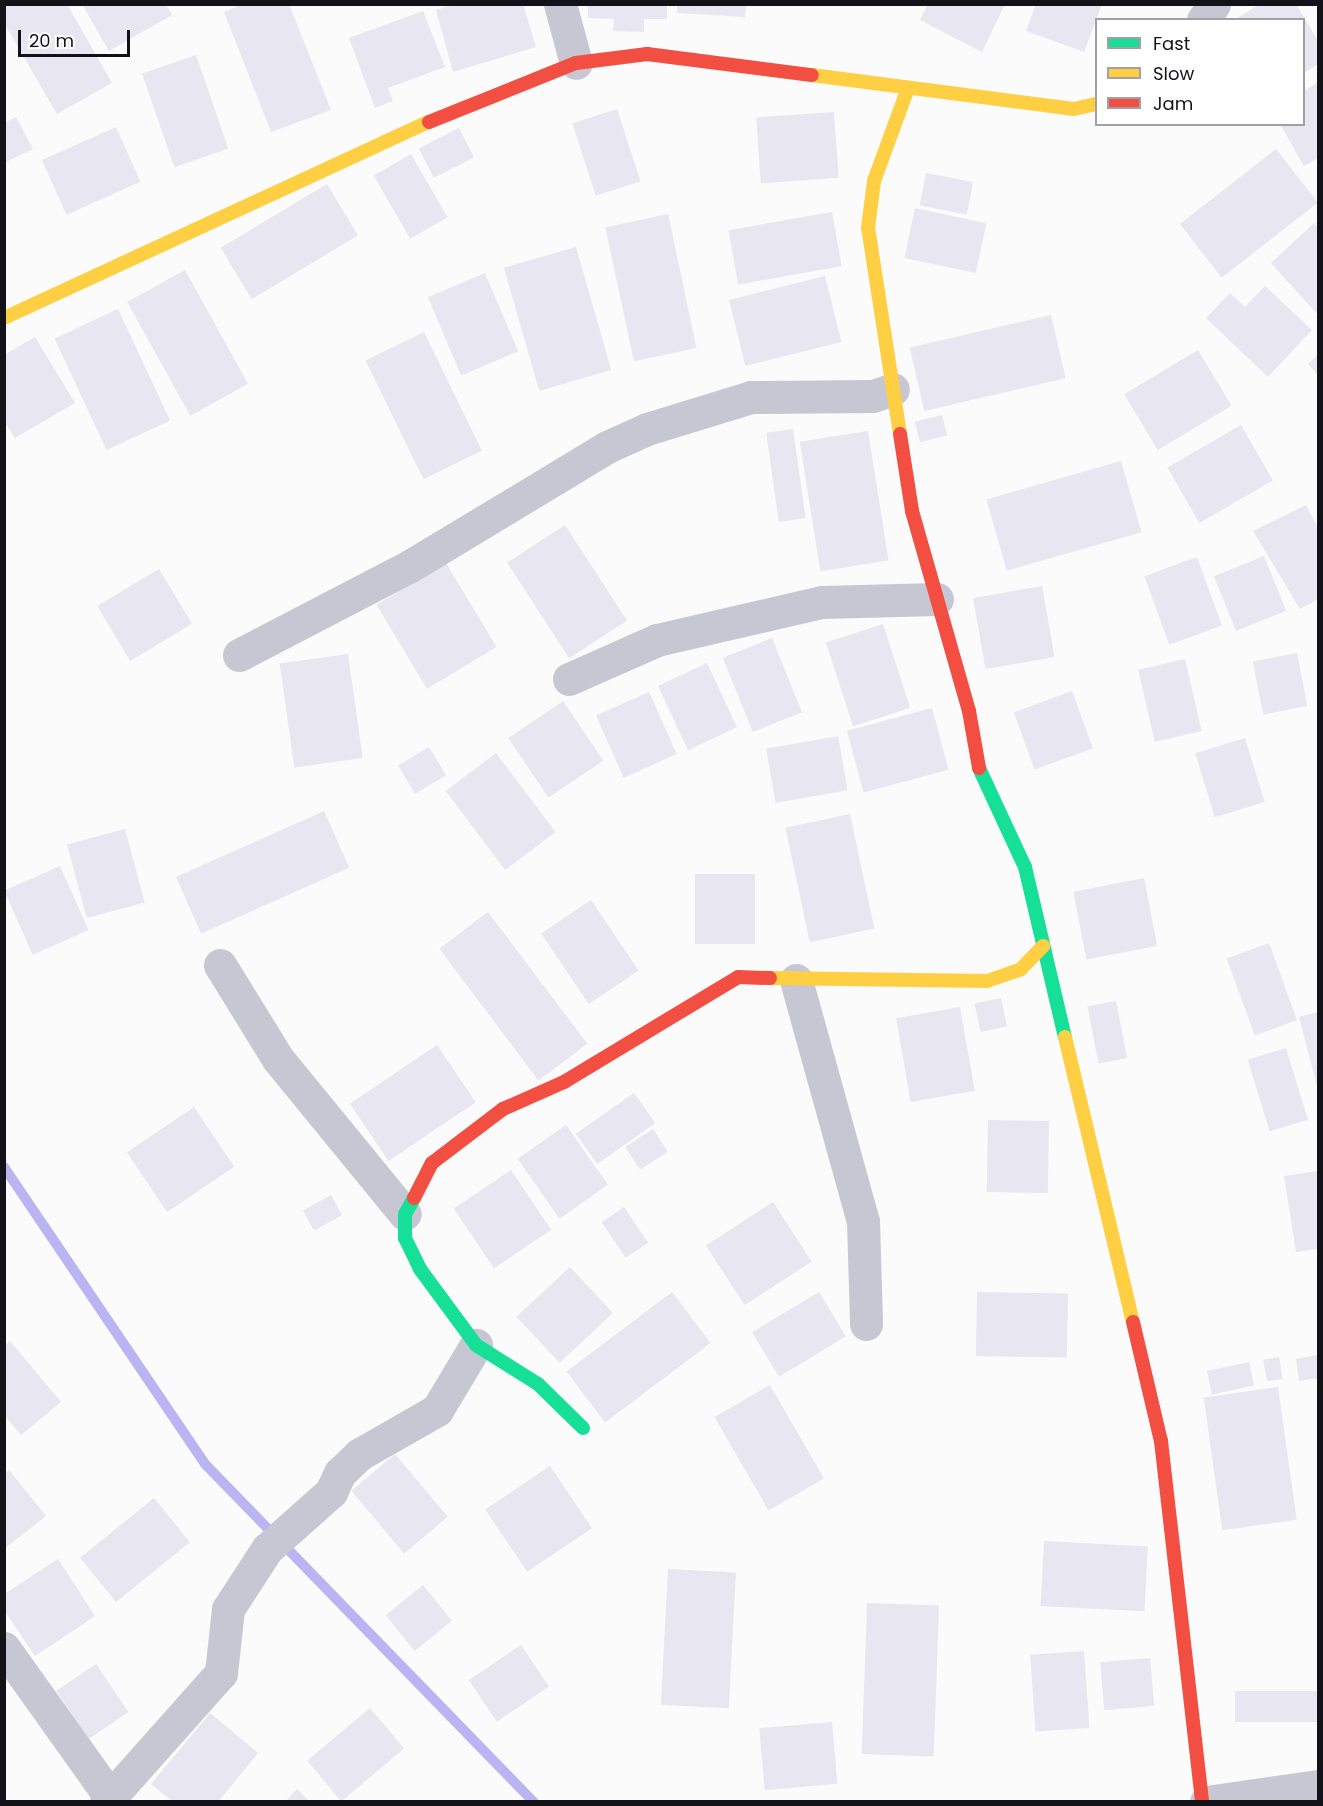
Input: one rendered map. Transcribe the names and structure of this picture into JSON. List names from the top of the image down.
{
  "legend": ["Fast", "Slow", "Jam"],
  "scale_bar": "20 m"
}
